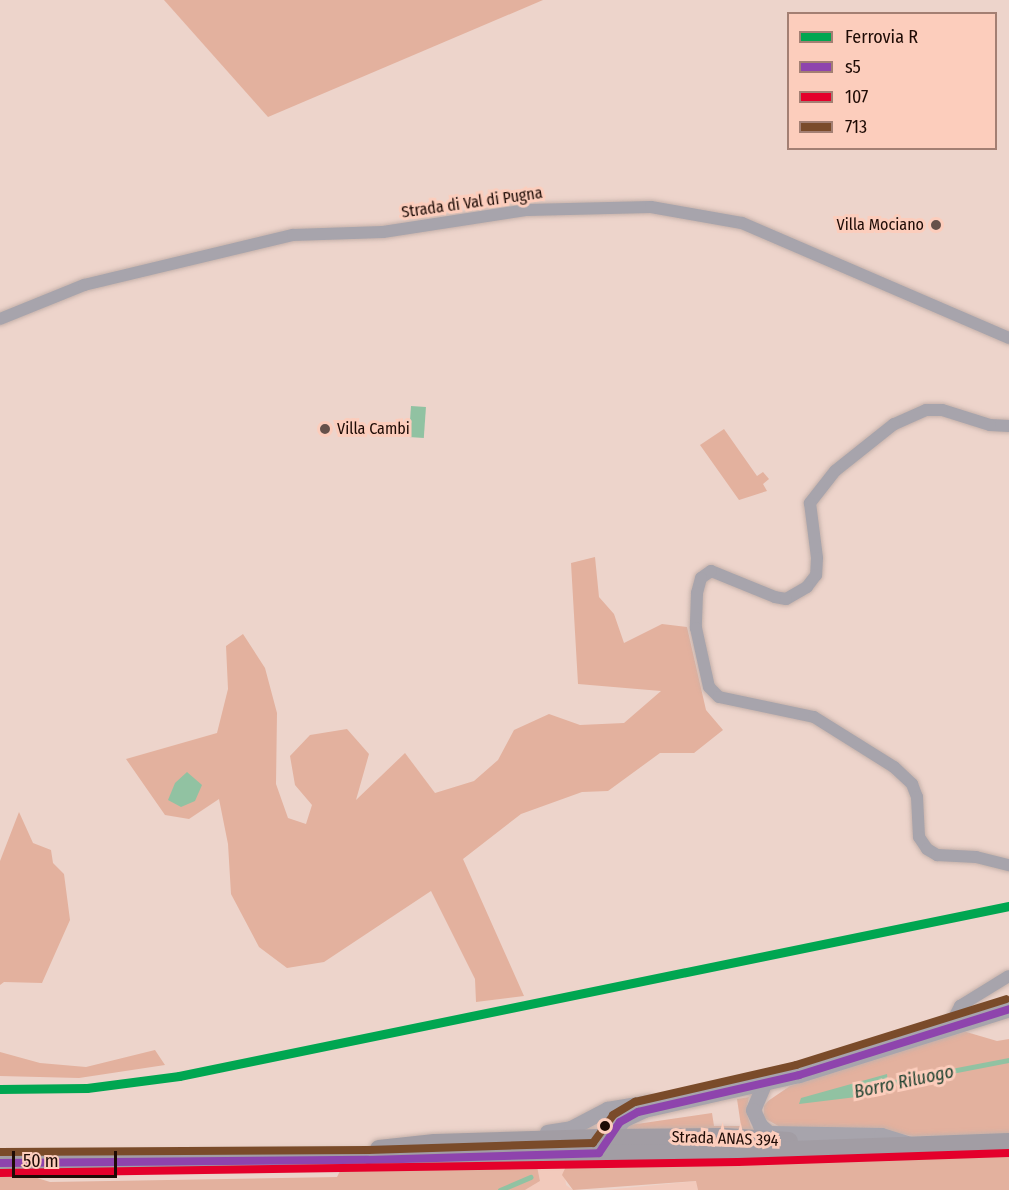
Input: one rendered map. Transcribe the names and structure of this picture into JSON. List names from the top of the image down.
{
  "streets": {
    "main road": ["Strada ANAS 394"],
    "street": ["Strada di Val di Pugna"]
  },
  "water": ["Borro Riluogo"],
  "places": ["Villa Mociano", "Villa Cambi"],
  "lines": [
    "rail line R",
    "transit line 713",
    "transit line s5",
    "transit line 107"
  ],
  "legend": [
    "Ferrovia R",
    "s5",
    "107",
    "713"
  ],
  "scale_bar": "50 m"
}
